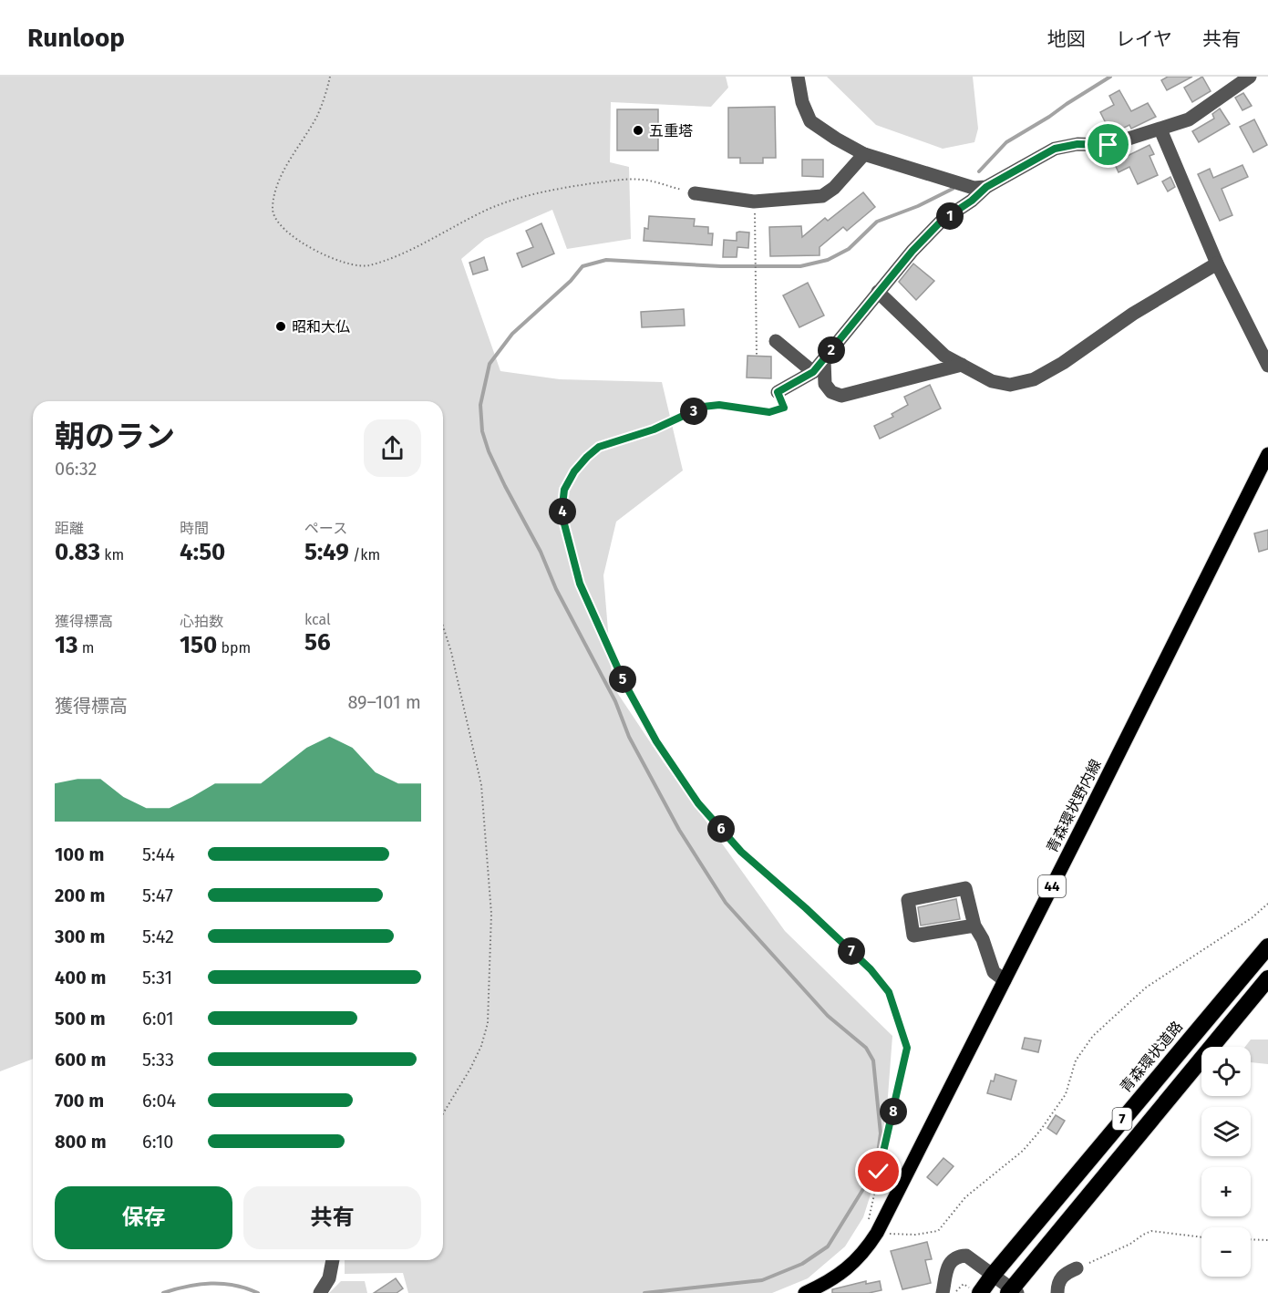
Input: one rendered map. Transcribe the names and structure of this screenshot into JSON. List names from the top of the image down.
{
  "streets": {
    "highway": ["青森環状道路", "7"],
    "main road": ["青森環状野内線", "44"]
  },
  "places": ["五重塔", "昭和大仏"],
  "page": {
    "header": "Runloop",
    "nav": ["地図", "レイヤ", "共有"],
    "pins": [
      "1",
      "2",
      "3",
      "4",
      "5",
      "6",
      "7",
      "8"
    ],
    "heading": ["朝のラン", "06:32"],
    "stats": [
      ["距離", "0.83 km"],
      ["時間", "4:50"],
      ["ペース", "5:49 /km"],
      ["獲得標高", "13 m"],
      ["心拍数", "150 bpm"],
      ["kcal", "56"]
    ],
    "chart": ["獲得標高", "89–101 m"],
    "list": [
      {
        "name": "100 m",
        "note": "5:44"
      },
      {
        "name": "200 m",
        "note": "5:47"
      },
      {
        "name": "300 m",
        "note": "5:42"
      },
      {
        "name": "400 m",
        "note": "5:31"
      },
      {
        "name": "500 m",
        "note": "6:01"
      },
      {
        "name": "600 m",
        "note": "5:33"
      },
      {
        "name": "700 m",
        "note": "6:04"
      },
      {
        "name": "800 m",
        "note": "6:10"
      }
    ],
    "map_buttons": ["+", "−"],
    "buttons": ["保存", "共有"]
  }
}
